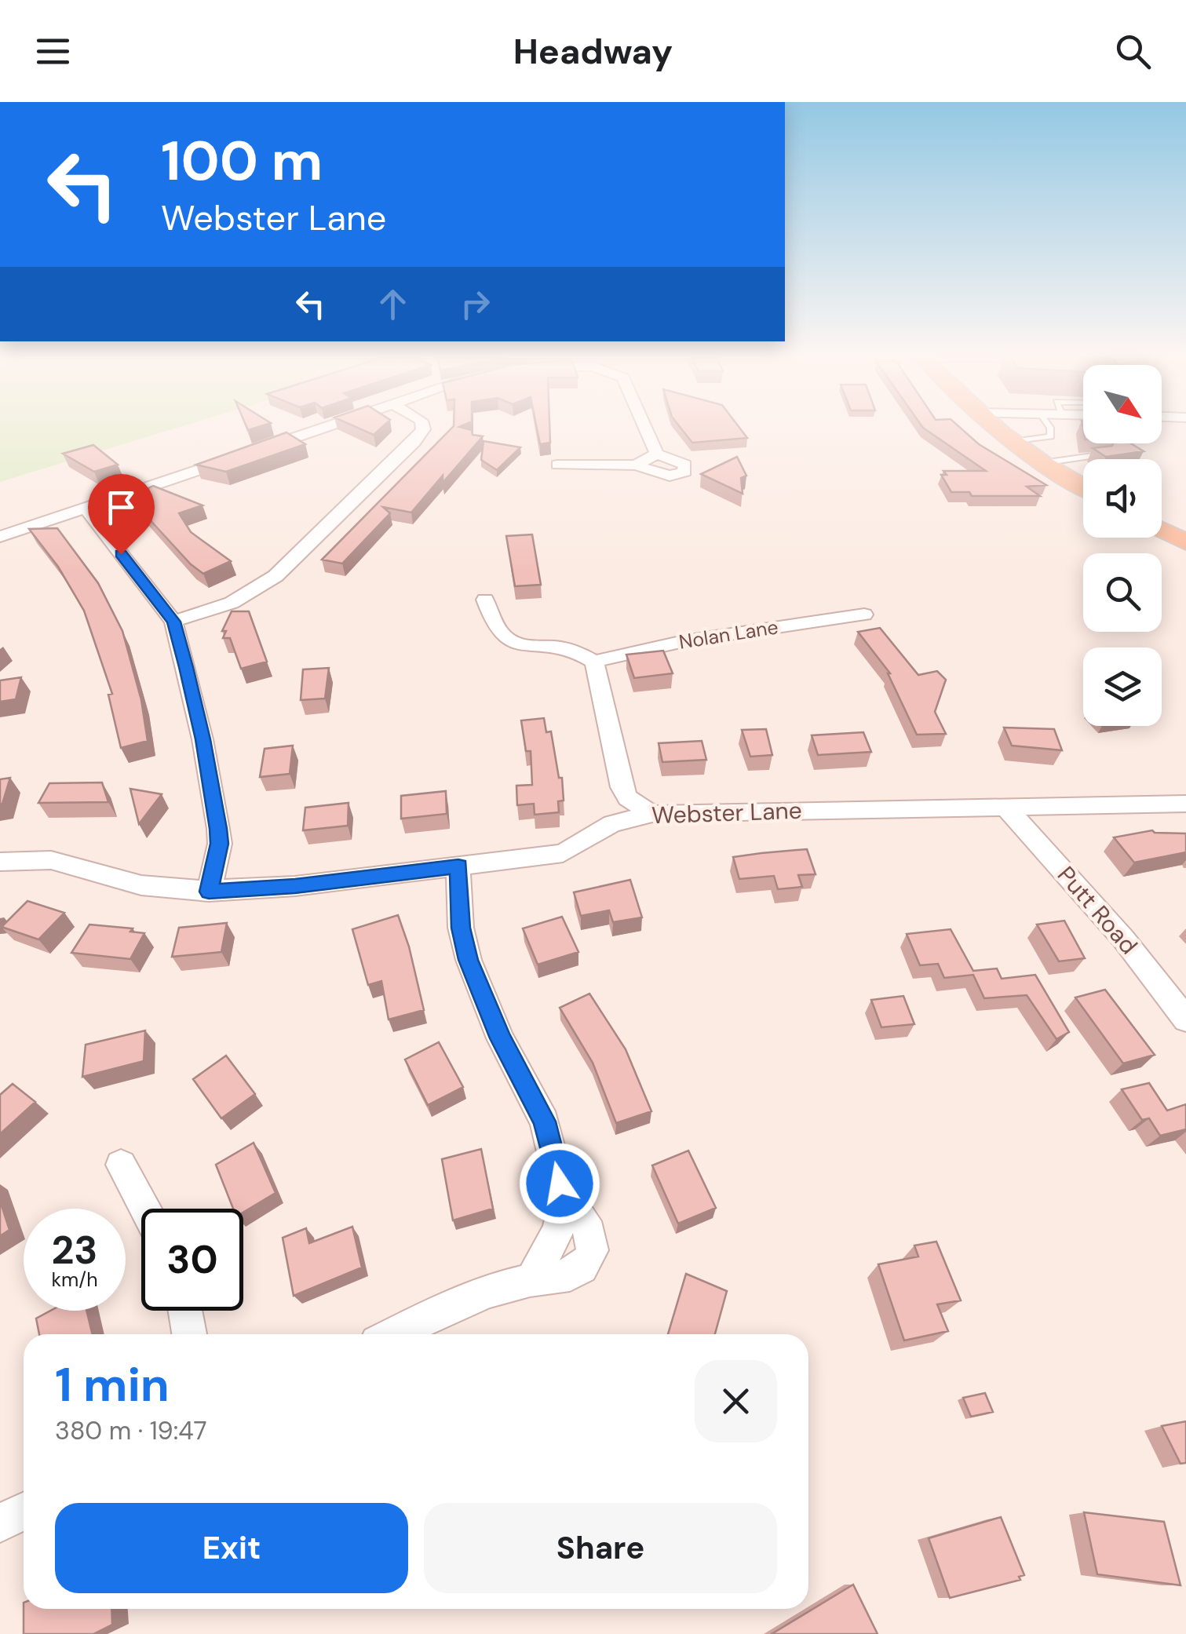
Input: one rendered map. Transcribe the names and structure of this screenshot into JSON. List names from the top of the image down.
{
  "streets": {
    "street": ["Nolan Lane", "Webster Lane", "Putt Road"]
  },
  "crossings": [
    ["Webster Lane", "Putt Road"]
  ],
  "north": "bottom right",
  "page": {
    "header": "Headway",
    "turn": ["100 m", "Webster Lane"],
    "speed": "23 km/h",
    "limit": "30",
    "heading": ["1 min", "380 m · 19:47"],
    "buttons": ["Exit", "Share"]
  }
}
